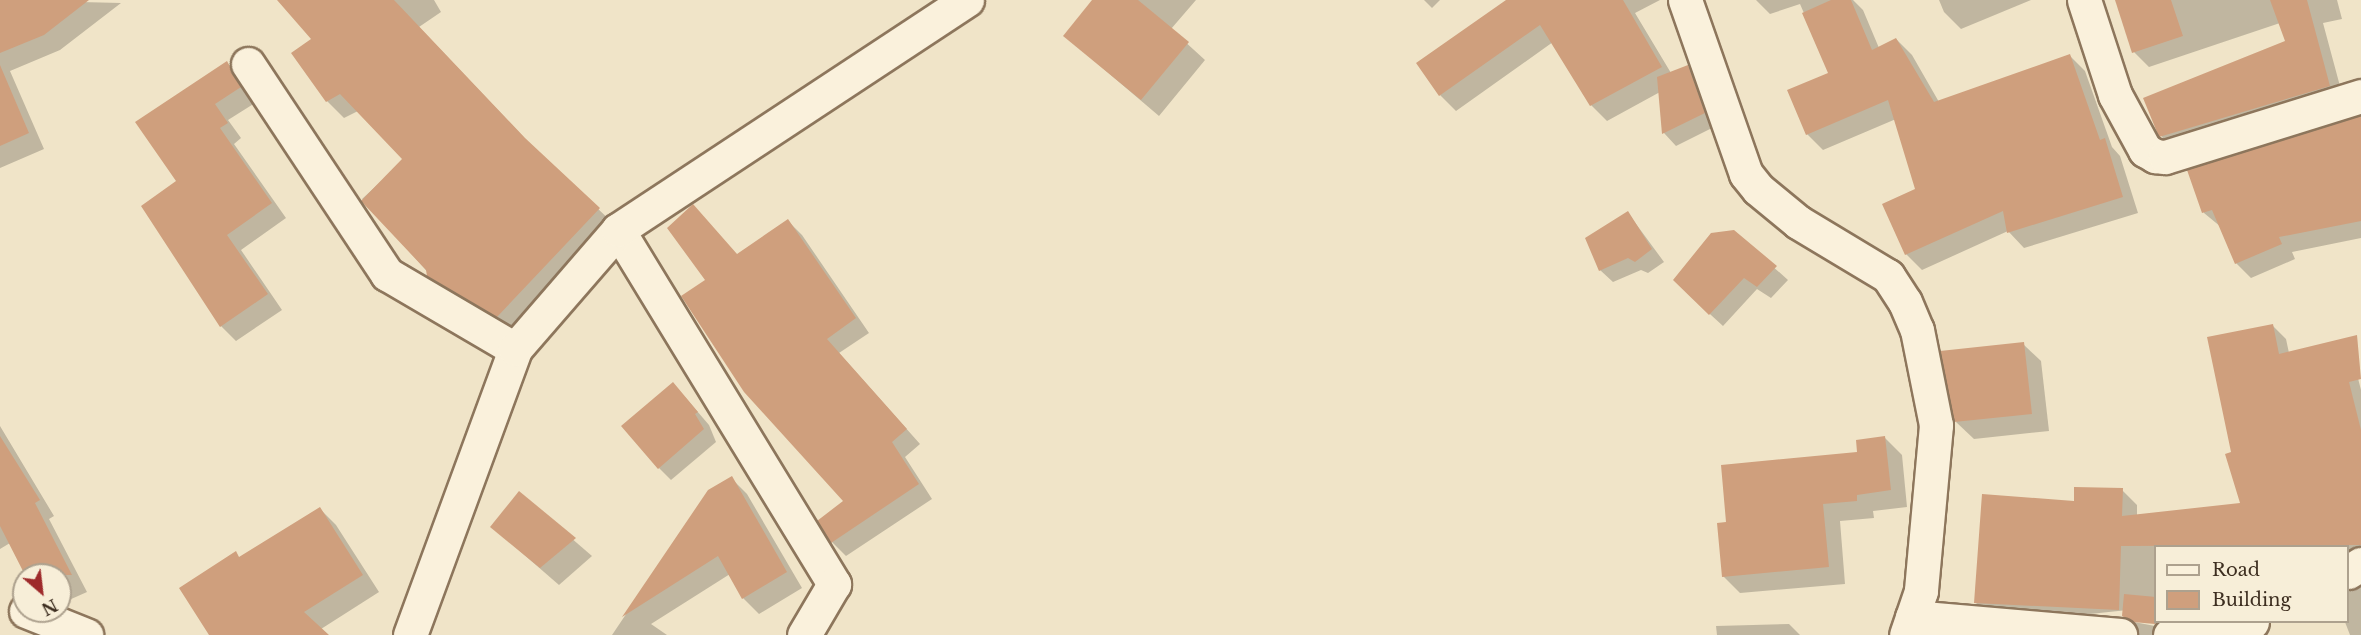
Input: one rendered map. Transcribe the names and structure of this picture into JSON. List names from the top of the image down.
{
  "legend": ["Road", "Building"],
  "north": "bottom right"
}
